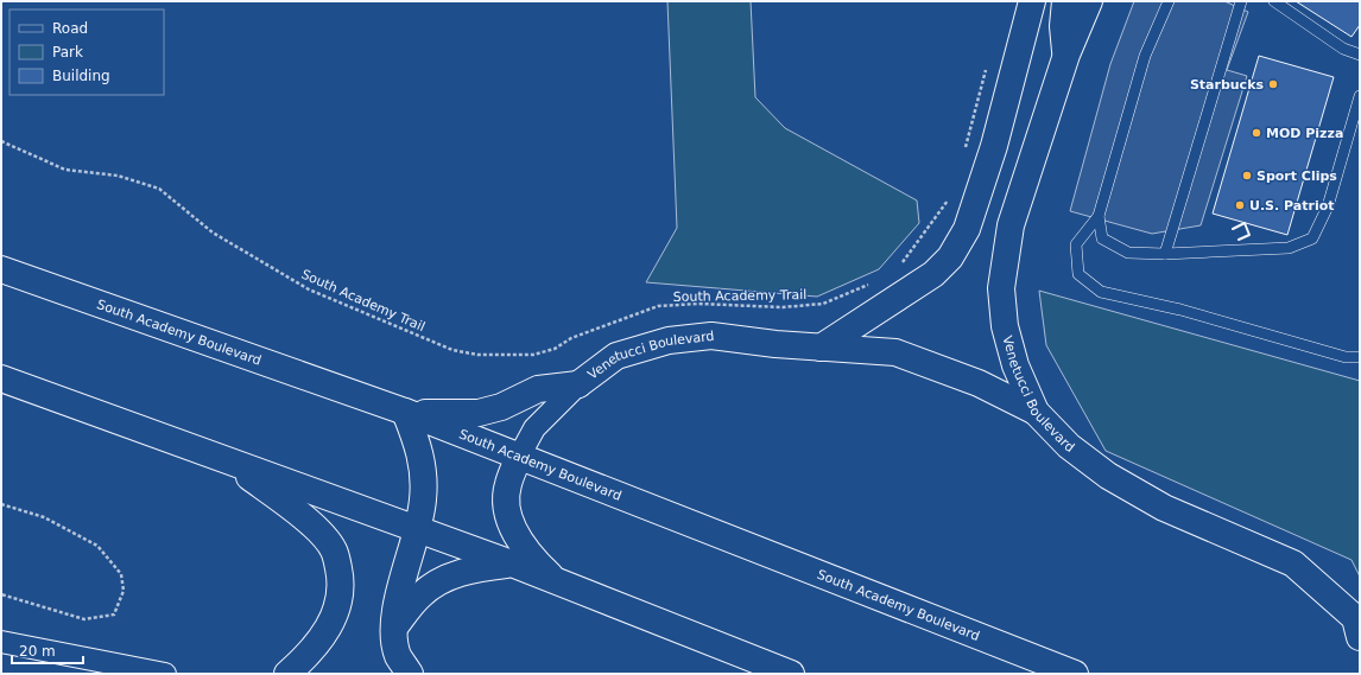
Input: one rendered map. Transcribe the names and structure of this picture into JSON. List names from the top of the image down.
{
  "streets": {
    "main road": ["South Academy Boulevard", "Venetucci Boulevard"],
    "path": ["South Academy Trail"]
  },
  "crossings": [
    ["South Academy Boulevard", "Venetucci Boulevard"]
  ],
  "places": [
    "Starbucks",
    "MOD Pizza",
    "Sport Clips",
    "U.S. Patriot"
  ],
  "legend": ["Road", "Park", "Building"],
  "scale_bar": "20 m"
}
